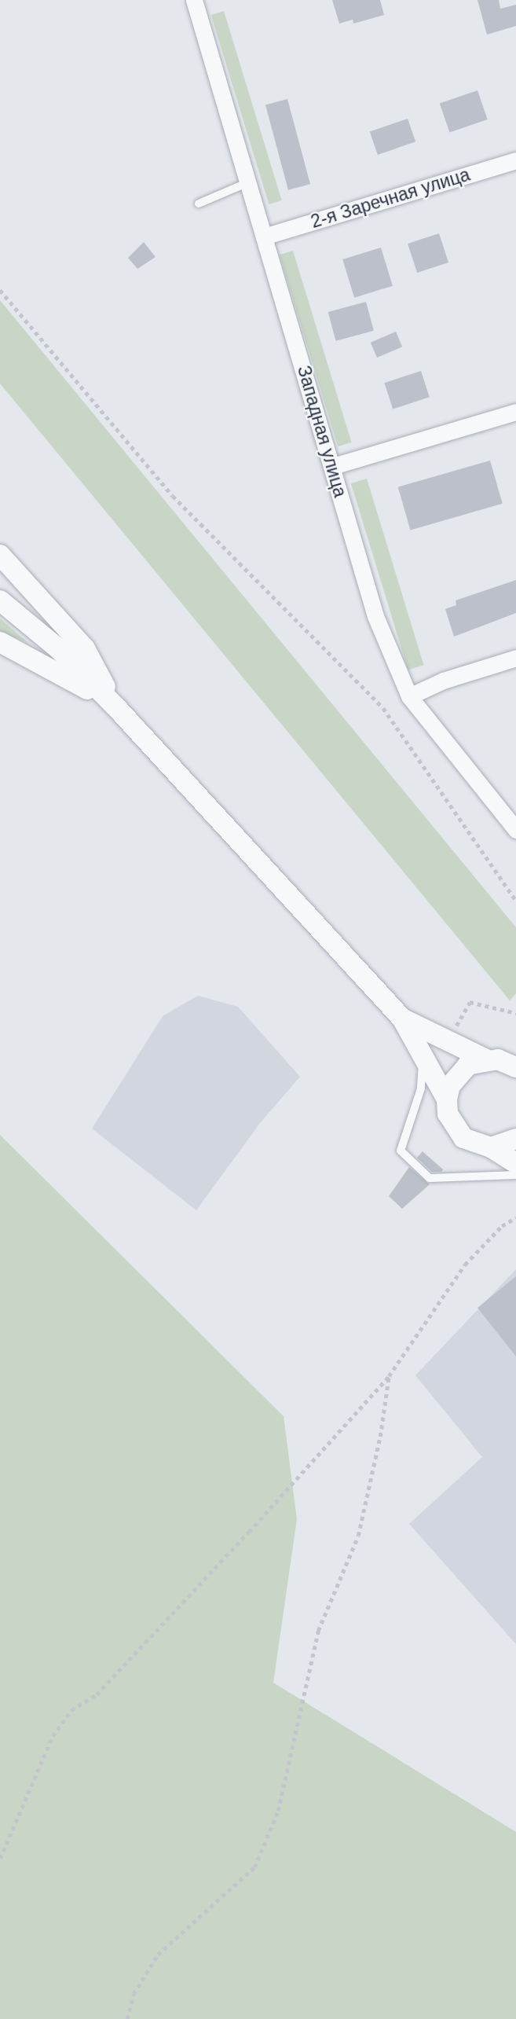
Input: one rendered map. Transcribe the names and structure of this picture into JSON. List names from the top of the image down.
{
  "streets": {
    "street": ["2-я Заречная улица", "Западная улица"]
  },
  "crossings": [
    ["2-я Заречная улица", "Западная улица"]
  ]
}
